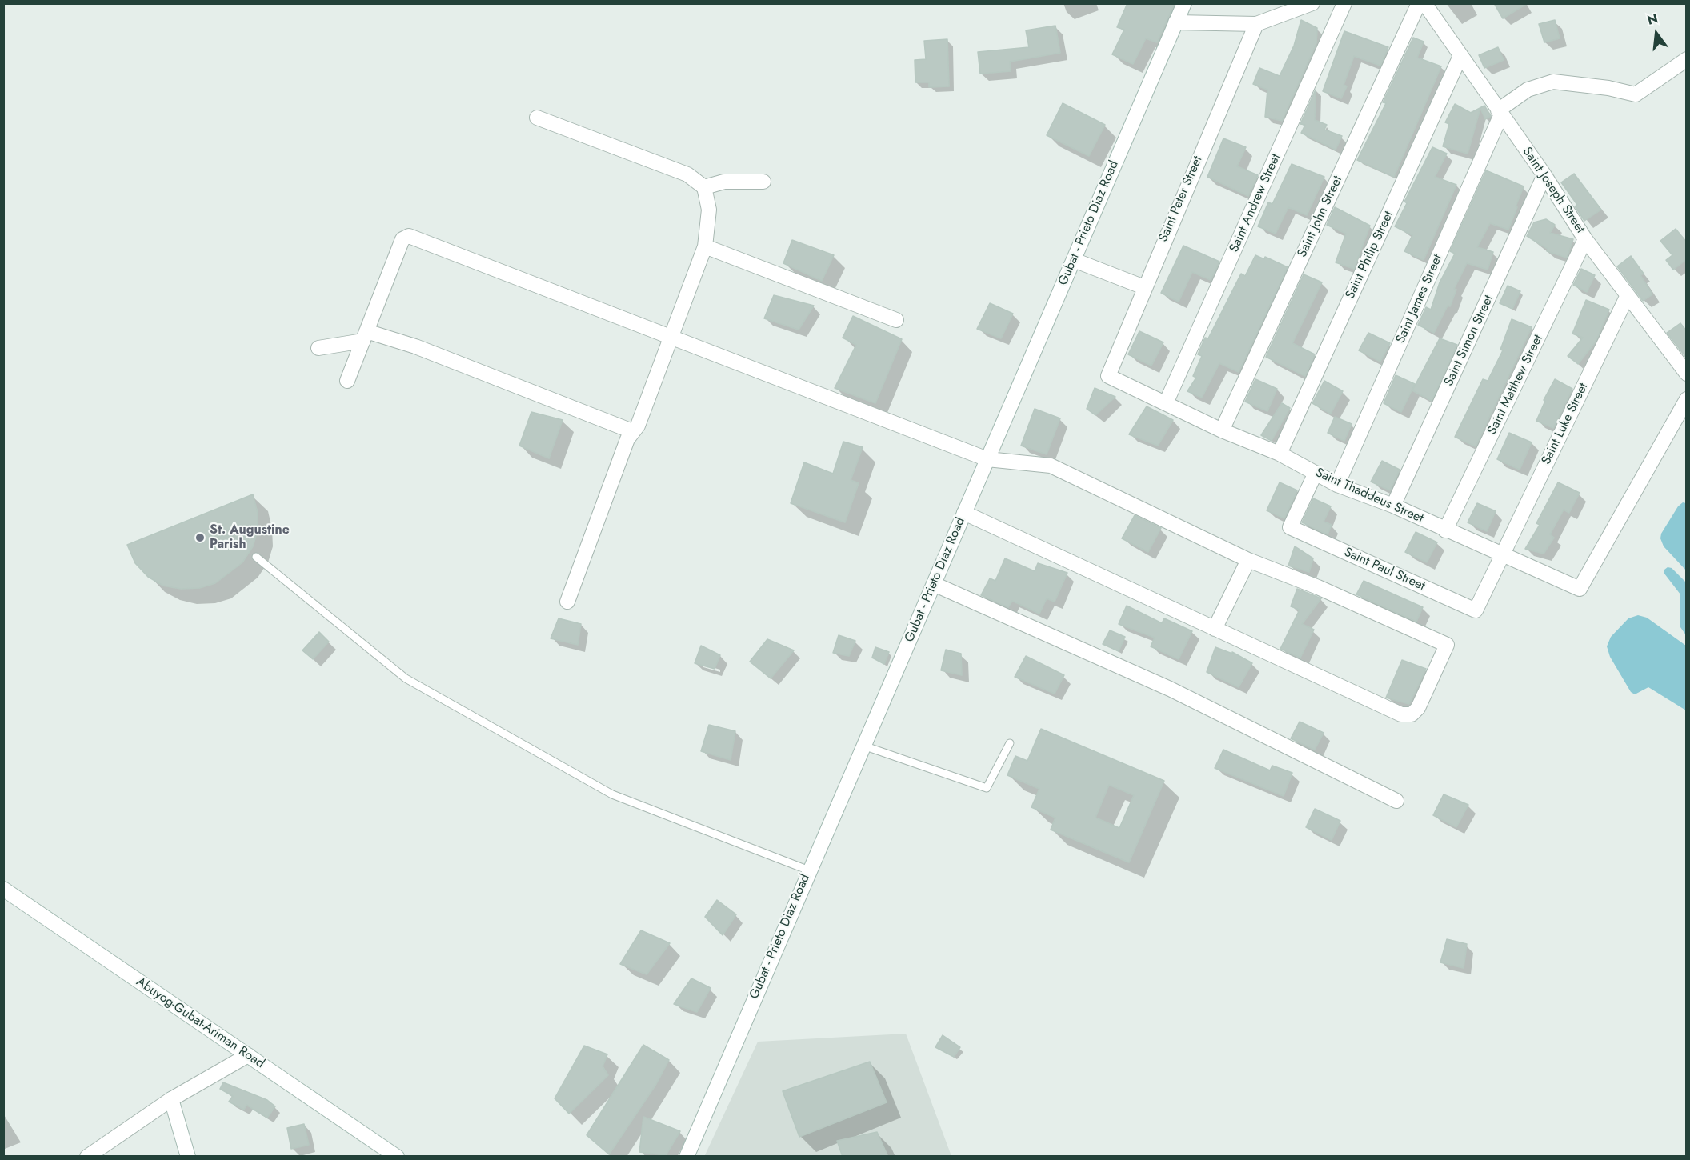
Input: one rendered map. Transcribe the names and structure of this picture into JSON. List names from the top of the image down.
{
  "streets": {
    "street": [
      "Saint Joseph Street",
      "Saint Peter Street",
      "Saint Andrew Street",
      "Saint John Street",
      "Gubat - Prieto Diaz Road",
      "Saint Philip Street",
      "Saint James Street",
      "Saint Simon Street",
      "Saint Matthew Street",
      "Saint Luke Street",
      "Saint Thaddeus Street",
      "Saint Paul Street",
      "Abuyog-Gubat-Ariman Road"
    ]
  },
  "crossings": [
    ["Saint Joseph Street", "Saint Philip Street"],
    ["Saint Joseph Street", "Saint James Street"],
    ["Saint Joseph Street", "Saint Simon Street"],
    ["Saint Joseph Street", "Saint Matthew Street"],
    ["Saint Joseph Street", "Saint Luke Street"],
    ["Saint Peter Street", "Saint Thaddeus Street"],
    ["Saint Andrew Street", "Saint Thaddeus Street"],
    ["Saint John Street", "Saint Thaddeus Street"],
    ["Saint Philip Street", "Saint Thaddeus Street"],
    ["Saint James Street", "Saint Thaddeus Street"],
    ["Saint Simon Street", "Saint Thaddeus Street"],
    ["Saint Matthew Street", "Saint Thaddeus Street"],
    ["Saint Luke Street", "Saint Thaddeus Street"],
    ["Saint Luke Street", "Saint Paul Street"],
    ["Saint Thaddeus Street", "Saint Paul Street"]
  ],
  "places": ["St. Augustine Parish"],
  "north": "top"
}
